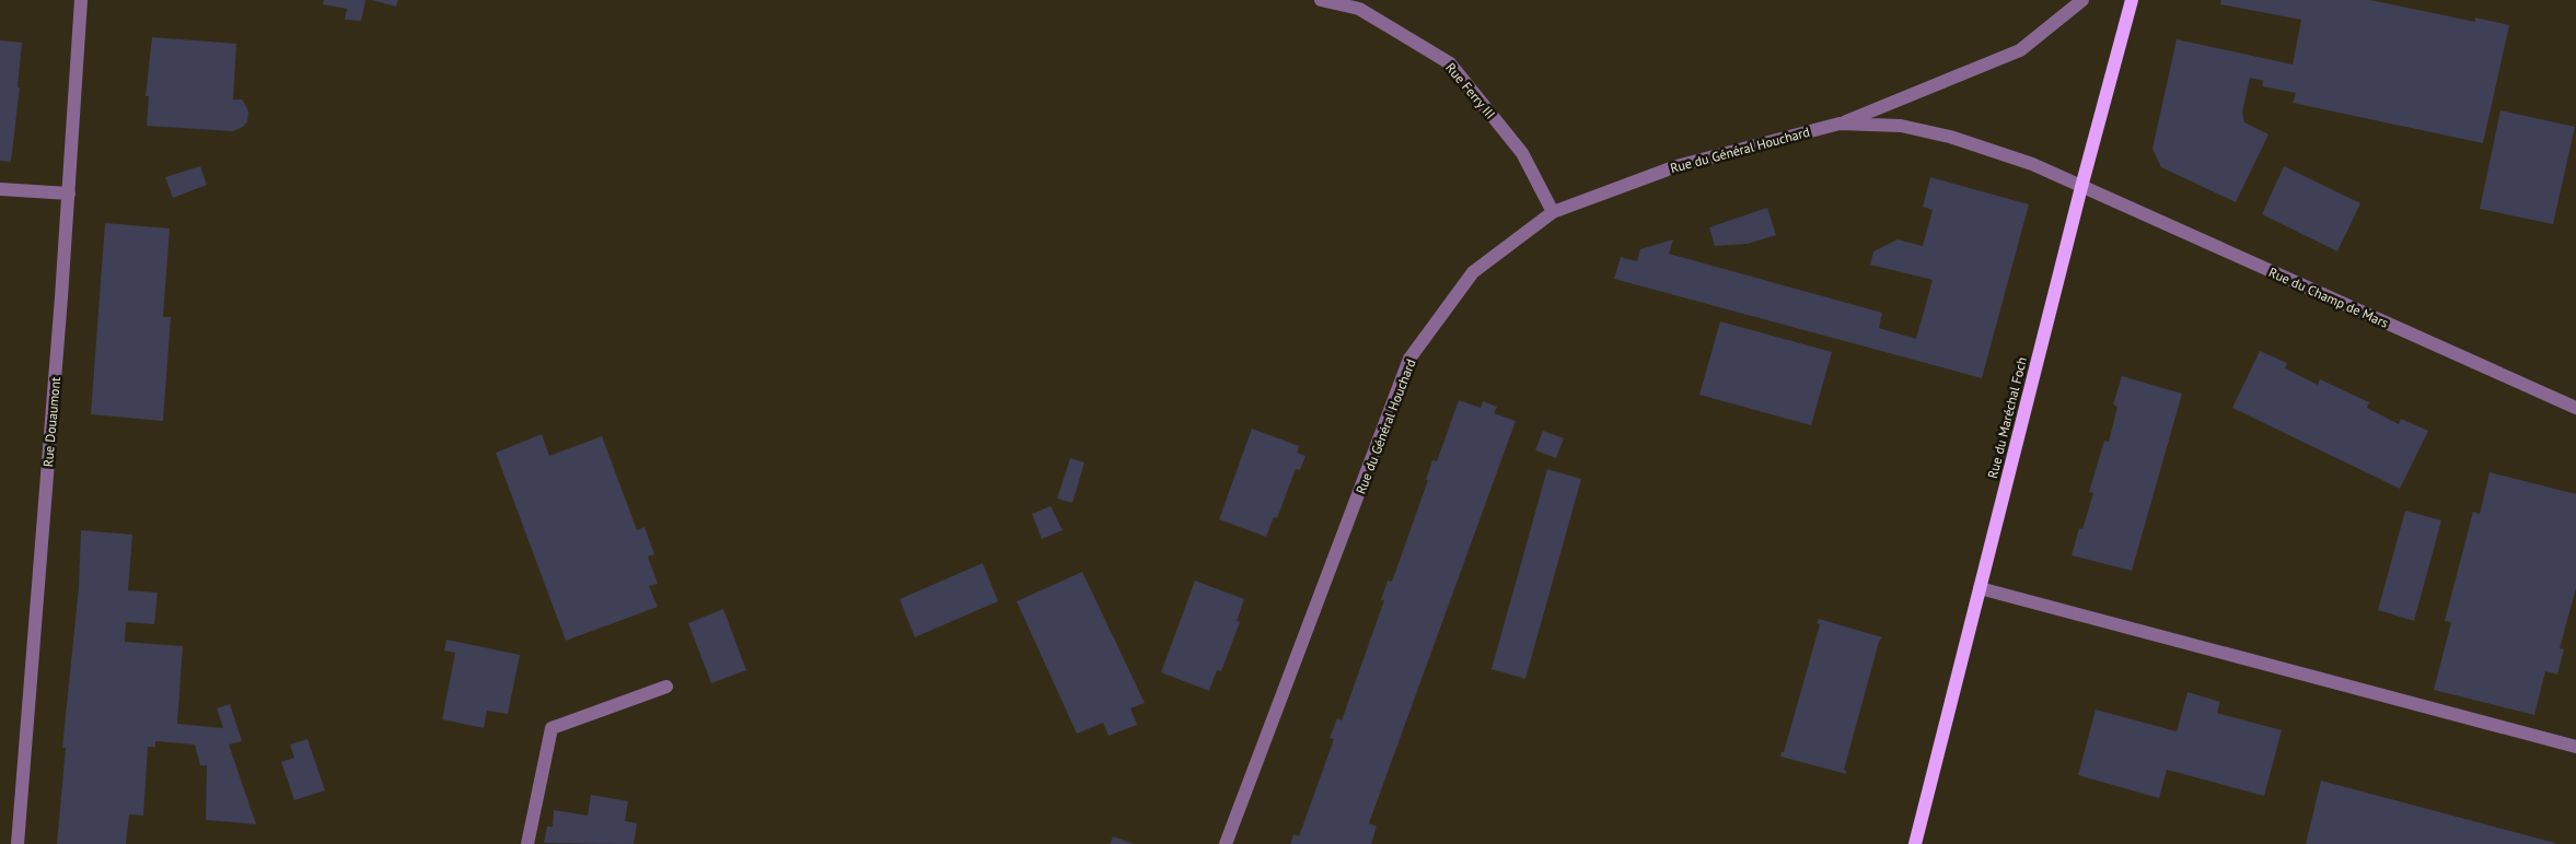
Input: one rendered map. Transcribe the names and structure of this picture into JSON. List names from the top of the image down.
{
  "streets": {
    "main road": ["Rue du Maréchal Foch"],
    "street": [
      "Rue Ferry III",
      "Rue du Général Houchard",
      "Rue du Champ de Mars",
      "Rue Douaumont"
    ]
  },
  "crossings": [
    ["Rue Ferry III", "Rue du Général Houchard"],
    ["Rue du Général Houchard", "Rue du Champ de Mars"],
    ["Rue du Général Houchard", "Rue du Maréchal Foch"],
    ["Rue du Champ de Mars", "Rue du Maréchal Foch"]
  ]
}
